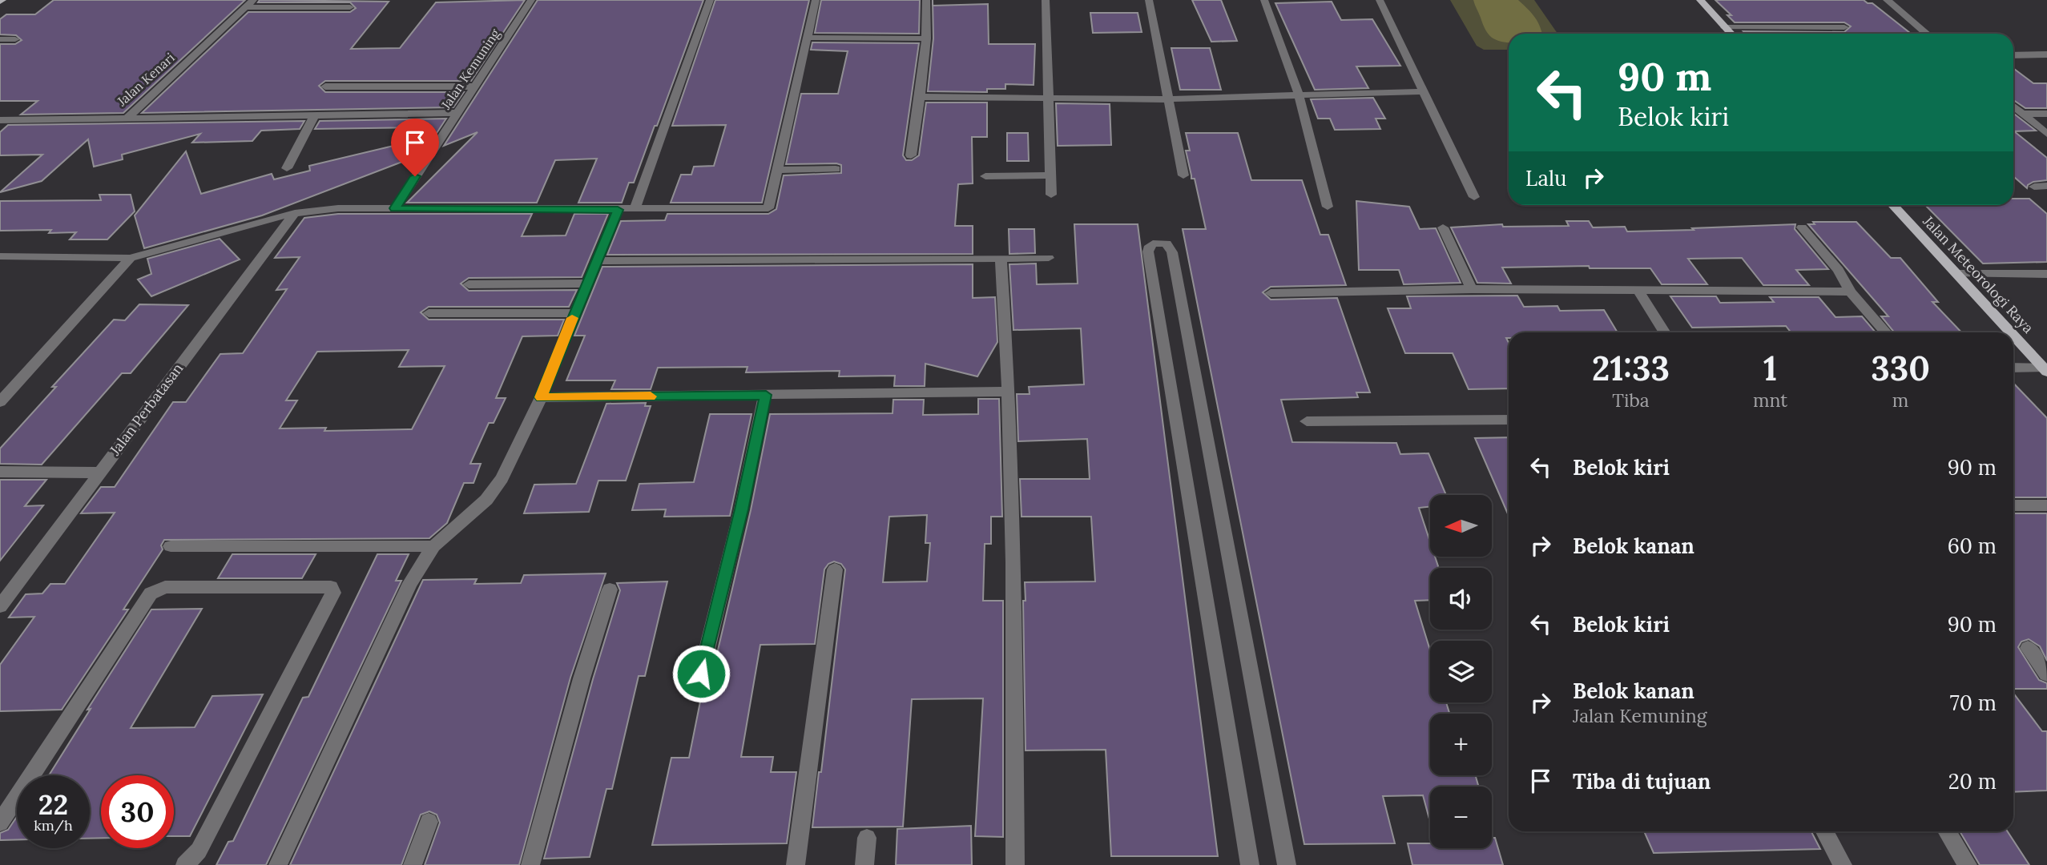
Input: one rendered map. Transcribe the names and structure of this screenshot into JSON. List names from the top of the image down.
{
  "streets": {
    "main road": ["Jalan Meteorologi Raya"],
    "street": ["Jalan Kemuning", "Jalan Kenari", "Jalan Perbatasan"]
  },
  "north": "left",
  "page": {
    "turn": ["90 m", "Belok kiri"],
    "then": "Lalu",
    "eta": [
      "21:33",
      "Tiba",
      "1",
      "mnt",
      "330",
      "m"
    ],
    "list": [
      {
        "name": "Belok kiri",
        "value": "90 m"
      },
      {
        "name": "Belok kanan",
        "value": "60 m"
      },
      {
        "name": "Belok kiri",
        "value": "90 m"
      },
      {
        "name": "Belok kanan",
        "note": "Jalan Kemuning",
        "value": "70 m"
      },
      {
        "name": "Tiba di tujuan",
        "value": "20 m"
      }
    ],
    "map_buttons": ["+", "−"],
    "speed": "22 km/h",
    "limit": "30"
  }
}
